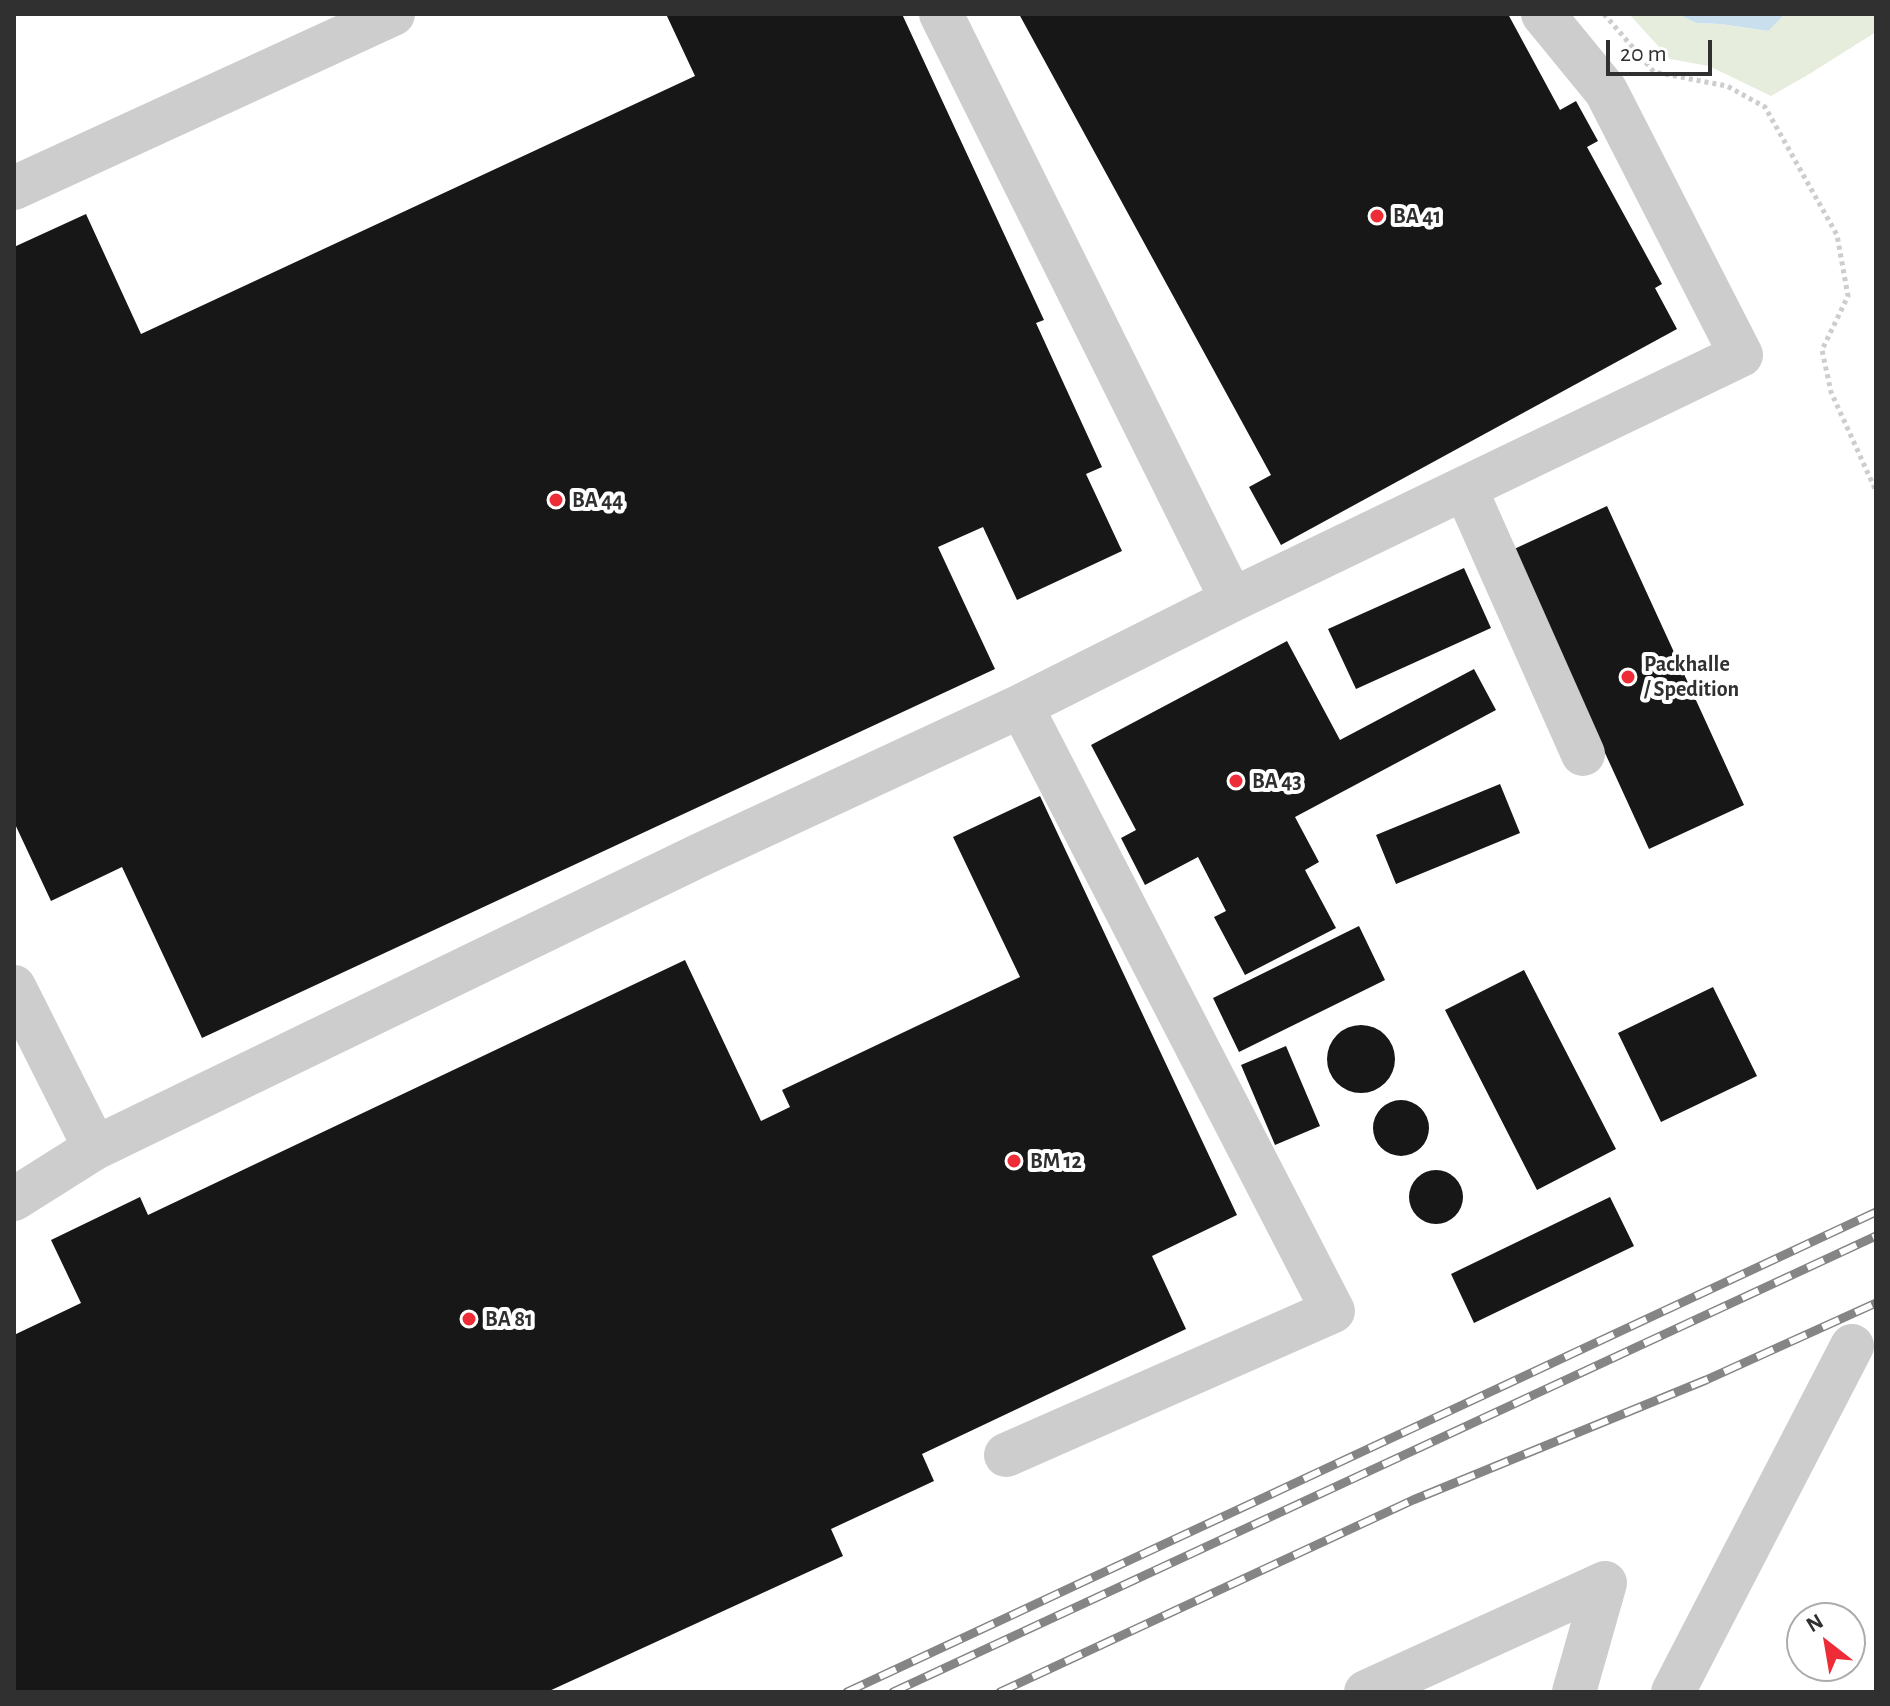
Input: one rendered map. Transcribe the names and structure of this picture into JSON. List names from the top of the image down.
{
  "places": [
    "BA 41",
    "BA 44",
    "Packhalle / Spedition",
    "BA 43",
    "BM 12",
    "BA 81"
  ],
  "scale_bar": "20 m",
  "north": "top left"
}
